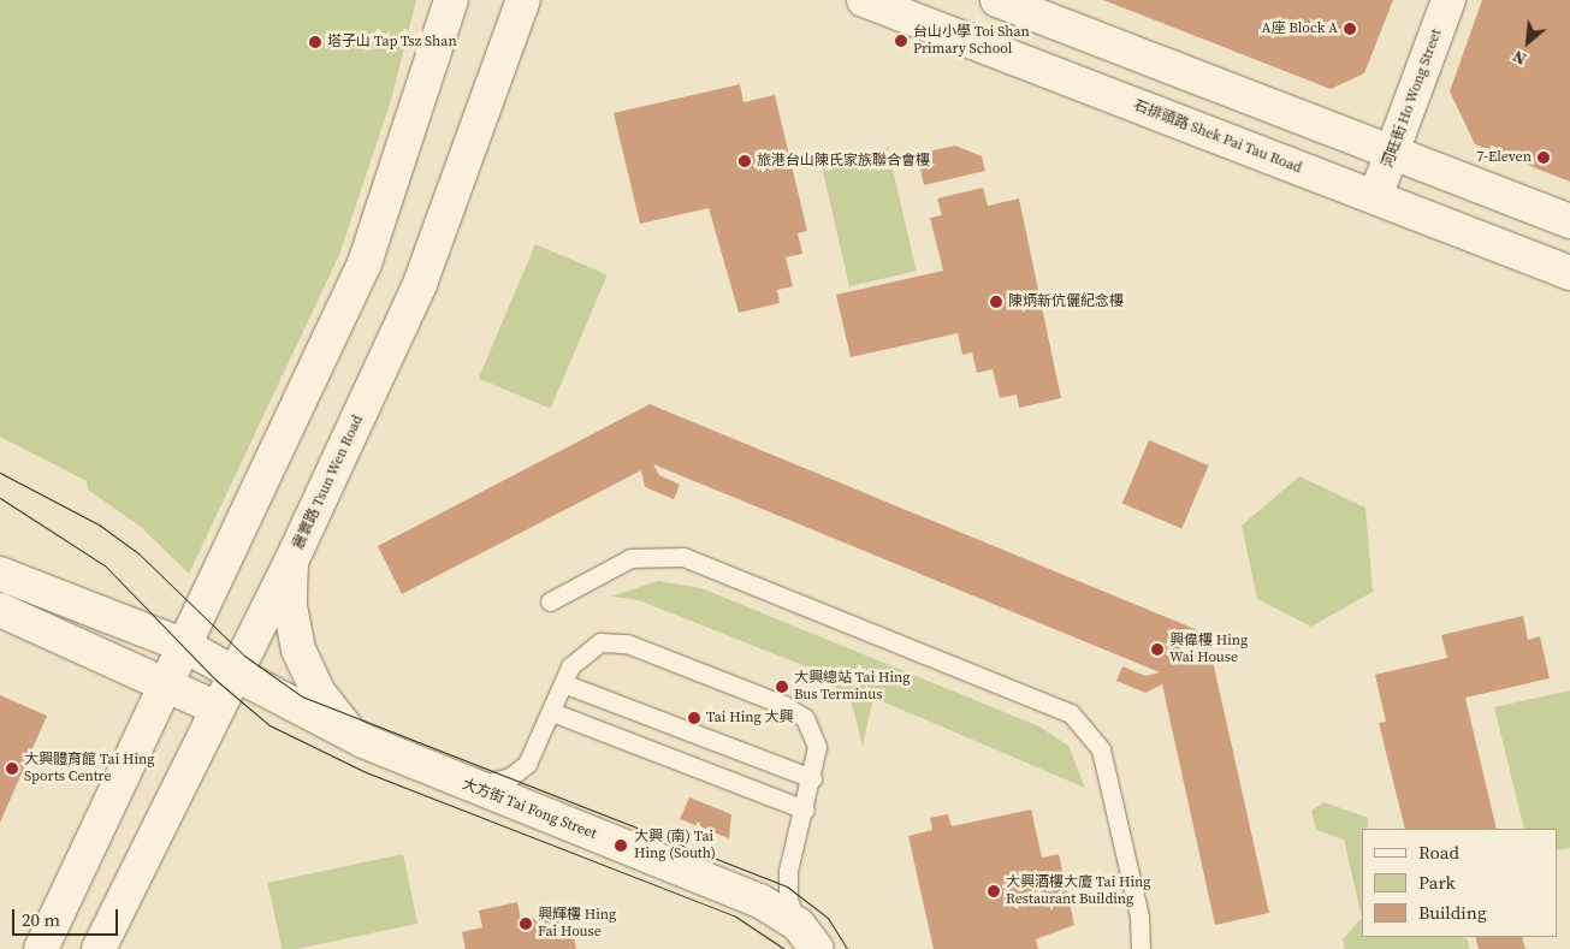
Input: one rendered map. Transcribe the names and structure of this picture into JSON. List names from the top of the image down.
{
  "streets": {
    "main road": [
      "河旺街 Ho Wong Street",
      "石排頭路 Shek Pai Tau Road",
      "震寰路 Tsun Wen Road",
      "大方街 Tai Fong Street"
    ]
  },
  "crossings": [
    ["河旺街 Ho Wong Street", "石排頭路 Shek Pai Tau Road"],
    ["震寰路 Tsun Wen Road", "大方街 Tai Fong Street"]
  ],
  "places": [
    "A座 Block A",
    "台山小學 Toi Shan Primary School",
    "塔子山 Tap Tsz Shan",
    "7-Eleven",
    "旅港台山陳氏家族聯合會樓",
    "陳炳新伉儷紀念樓",
    "興偉樓 Hing Wai House",
    "大興總站 Tai Hing Bus Terminus",
    "Tai Hing 大興",
    "大興體育館 Tai Hing Sports Centre",
    "大興 (南) Tai Hing (South)",
    "大興酒樓大廈 Tai Hing Restaurant Building",
    "興輝樓 Hing Fai House"
  ],
  "legend": ["Road", "Park", "Building"],
  "scale_bar": "20 m",
  "north": "bottom left"
}
